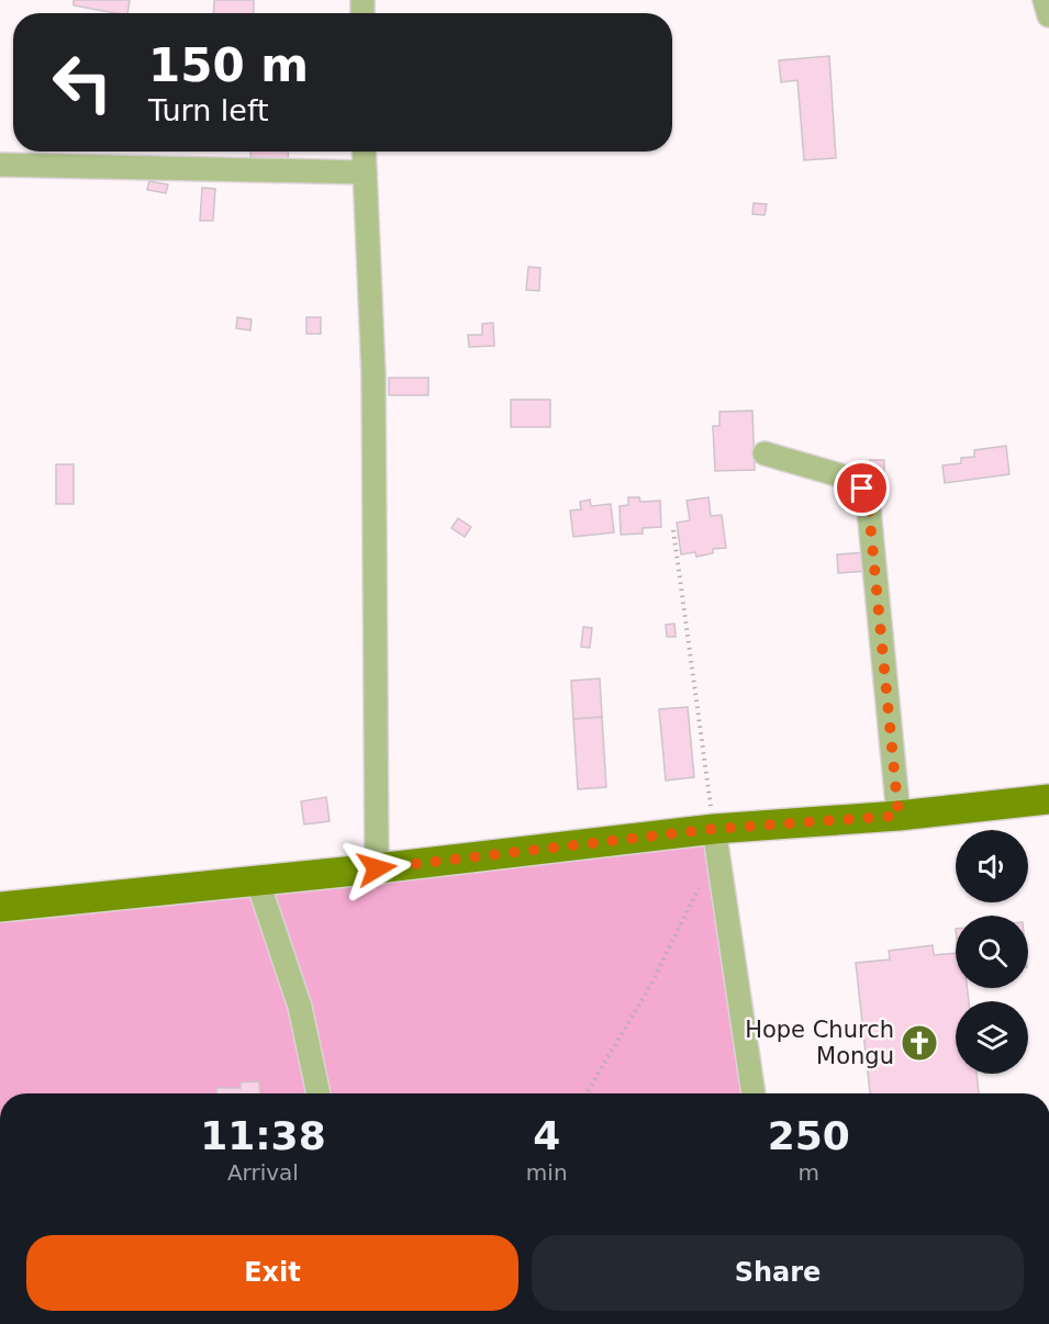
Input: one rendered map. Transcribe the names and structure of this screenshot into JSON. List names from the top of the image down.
{
  "places": {
    "church": ["Hope Church Mongu"]
  },
  "page": {
    "turn": ["150 m", "Turn left"],
    "eta": [
      "11:38",
      "Arrival",
      "4",
      "min",
      "250",
      "m"
    ],
    "buttons": ["Exit", "Share"]
  }
}
